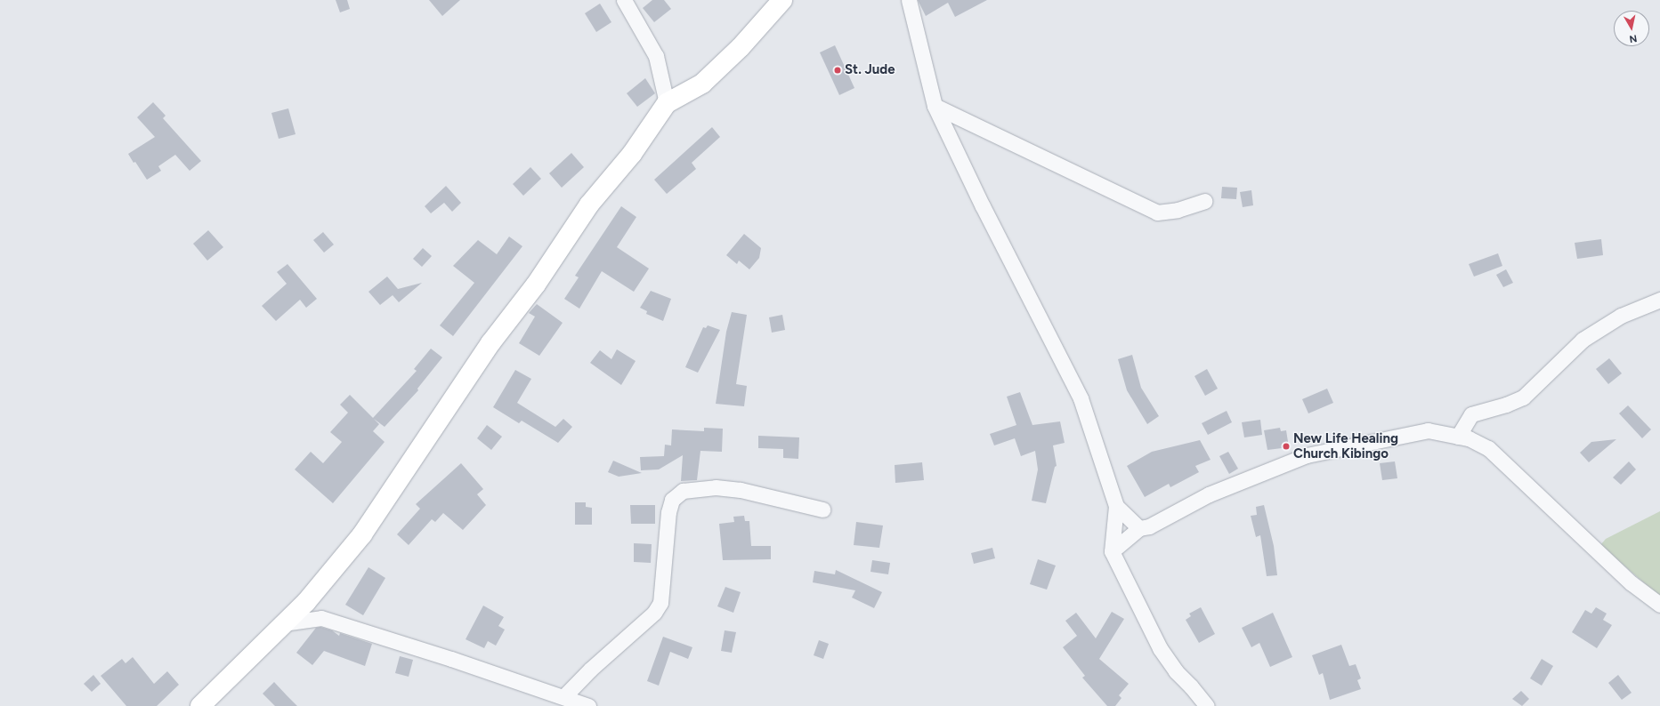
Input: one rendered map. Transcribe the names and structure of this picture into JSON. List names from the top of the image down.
{
  "places": ["St. Jude", "New Life Healing Church Kibingo"],
  "north": "bottom"
}
